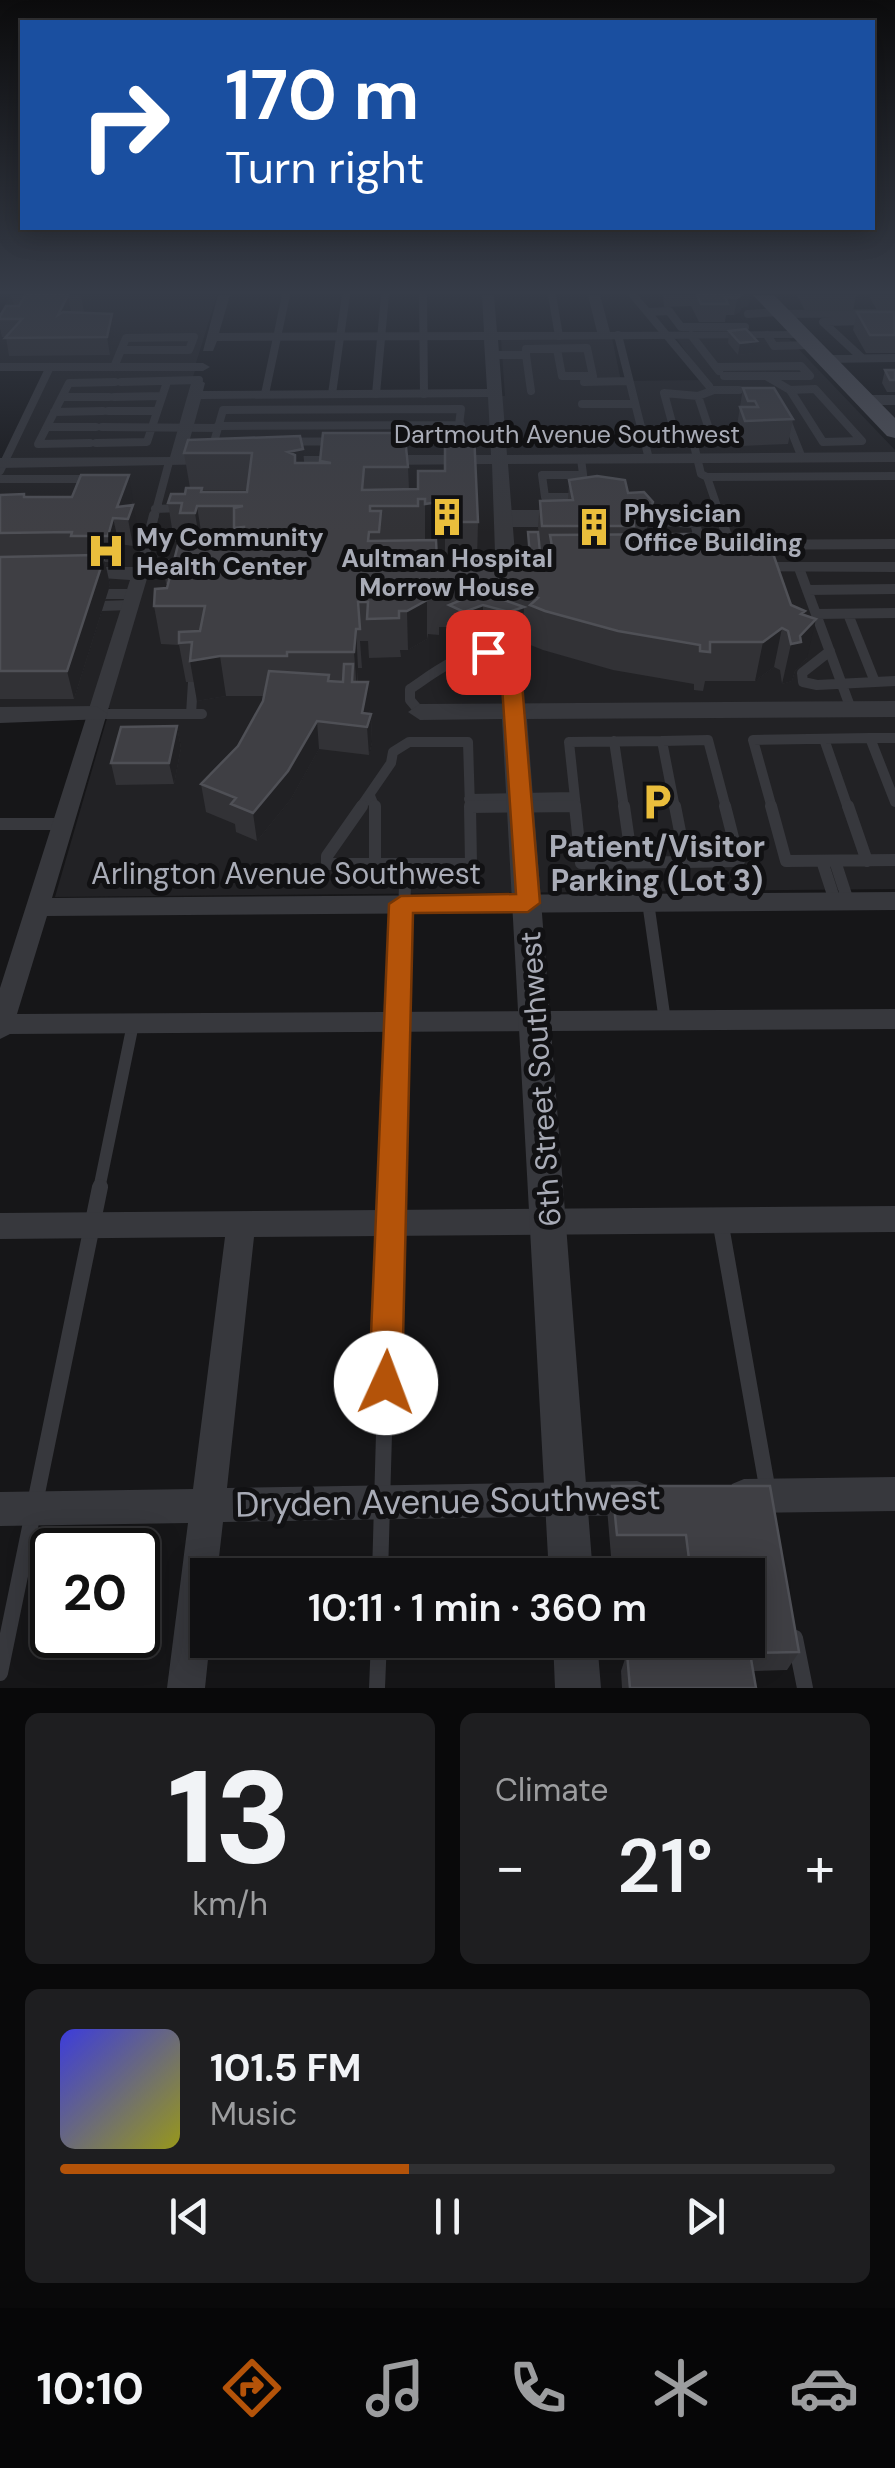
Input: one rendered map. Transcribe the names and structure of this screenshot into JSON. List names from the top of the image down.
{
  "streets": {
    "street": [
      "Dartmouth Avenue Southwest",
      "Arlington Avenue Southwest",
      "6th Street Southwest",
      "Dryden Avenue Southwest"
    ]
  },
  "crossings": [
    ["Arlington Avenue Southwest", "6th Street Southwest"],
    ["6th Street Southwest", "Dryden Avenue Southwest"]
  ],
  "places": {
    "building": ["Aultman Hospital Morrow House", "Physician Office Building"],
    "hospital": ["My Community Health Center"],
    "parking": ["Patient/Visitor Parking (Lot 3)"]
  },
  "page": {
    "turn": ["170 m", "Turn right"],
    "limit": "20",
    "trip": "10:11 · 1 min · 360 m",
    "tile": [
      ["13", "km/h"],
      "Climate"
    ],
    "heat": ["−", "21°", "+"],
    "song": ["101.5 FM", "Music"],
    "tabs": "10:10"
  }
}
